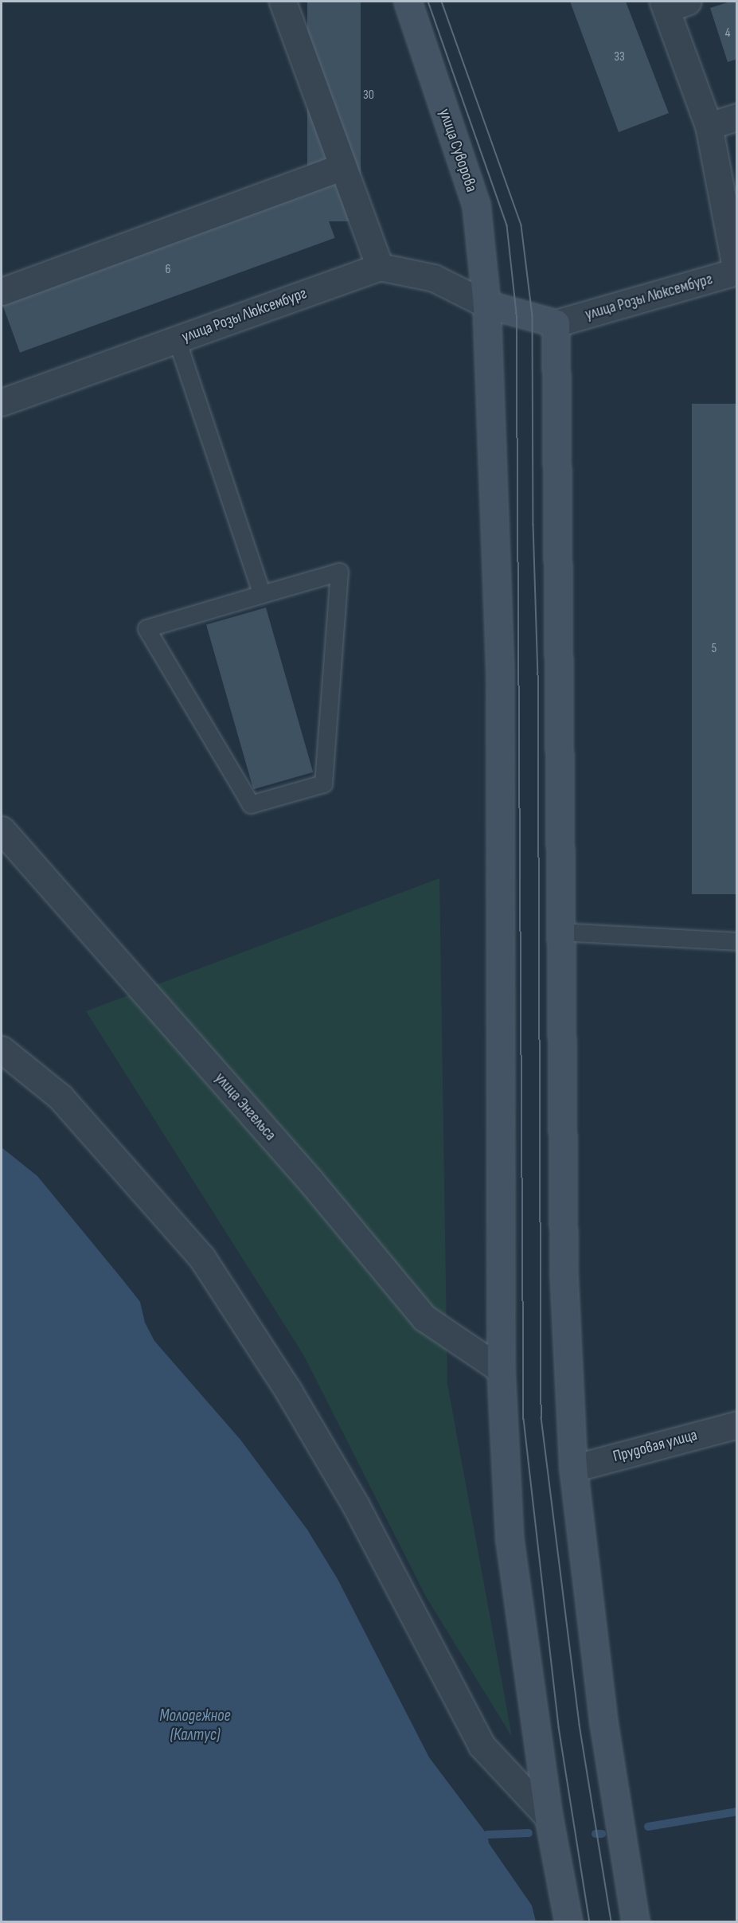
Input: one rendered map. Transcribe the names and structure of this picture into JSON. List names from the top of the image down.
{
  "streets": {
    "main road": ["улица Суворова"],
    "street": ["улица Розы Люксембург", "улица Энгельса", "Прудовая улица"]
  },
  "crossings": [
    ["улица Суворова", "улица Энгельса"]
  ],
  "water": ["Молодежное (Калтус)"],
  "house_numbers": [
    "4",
    "33",
    "30",
    "6",
    "5"
  ]
}
